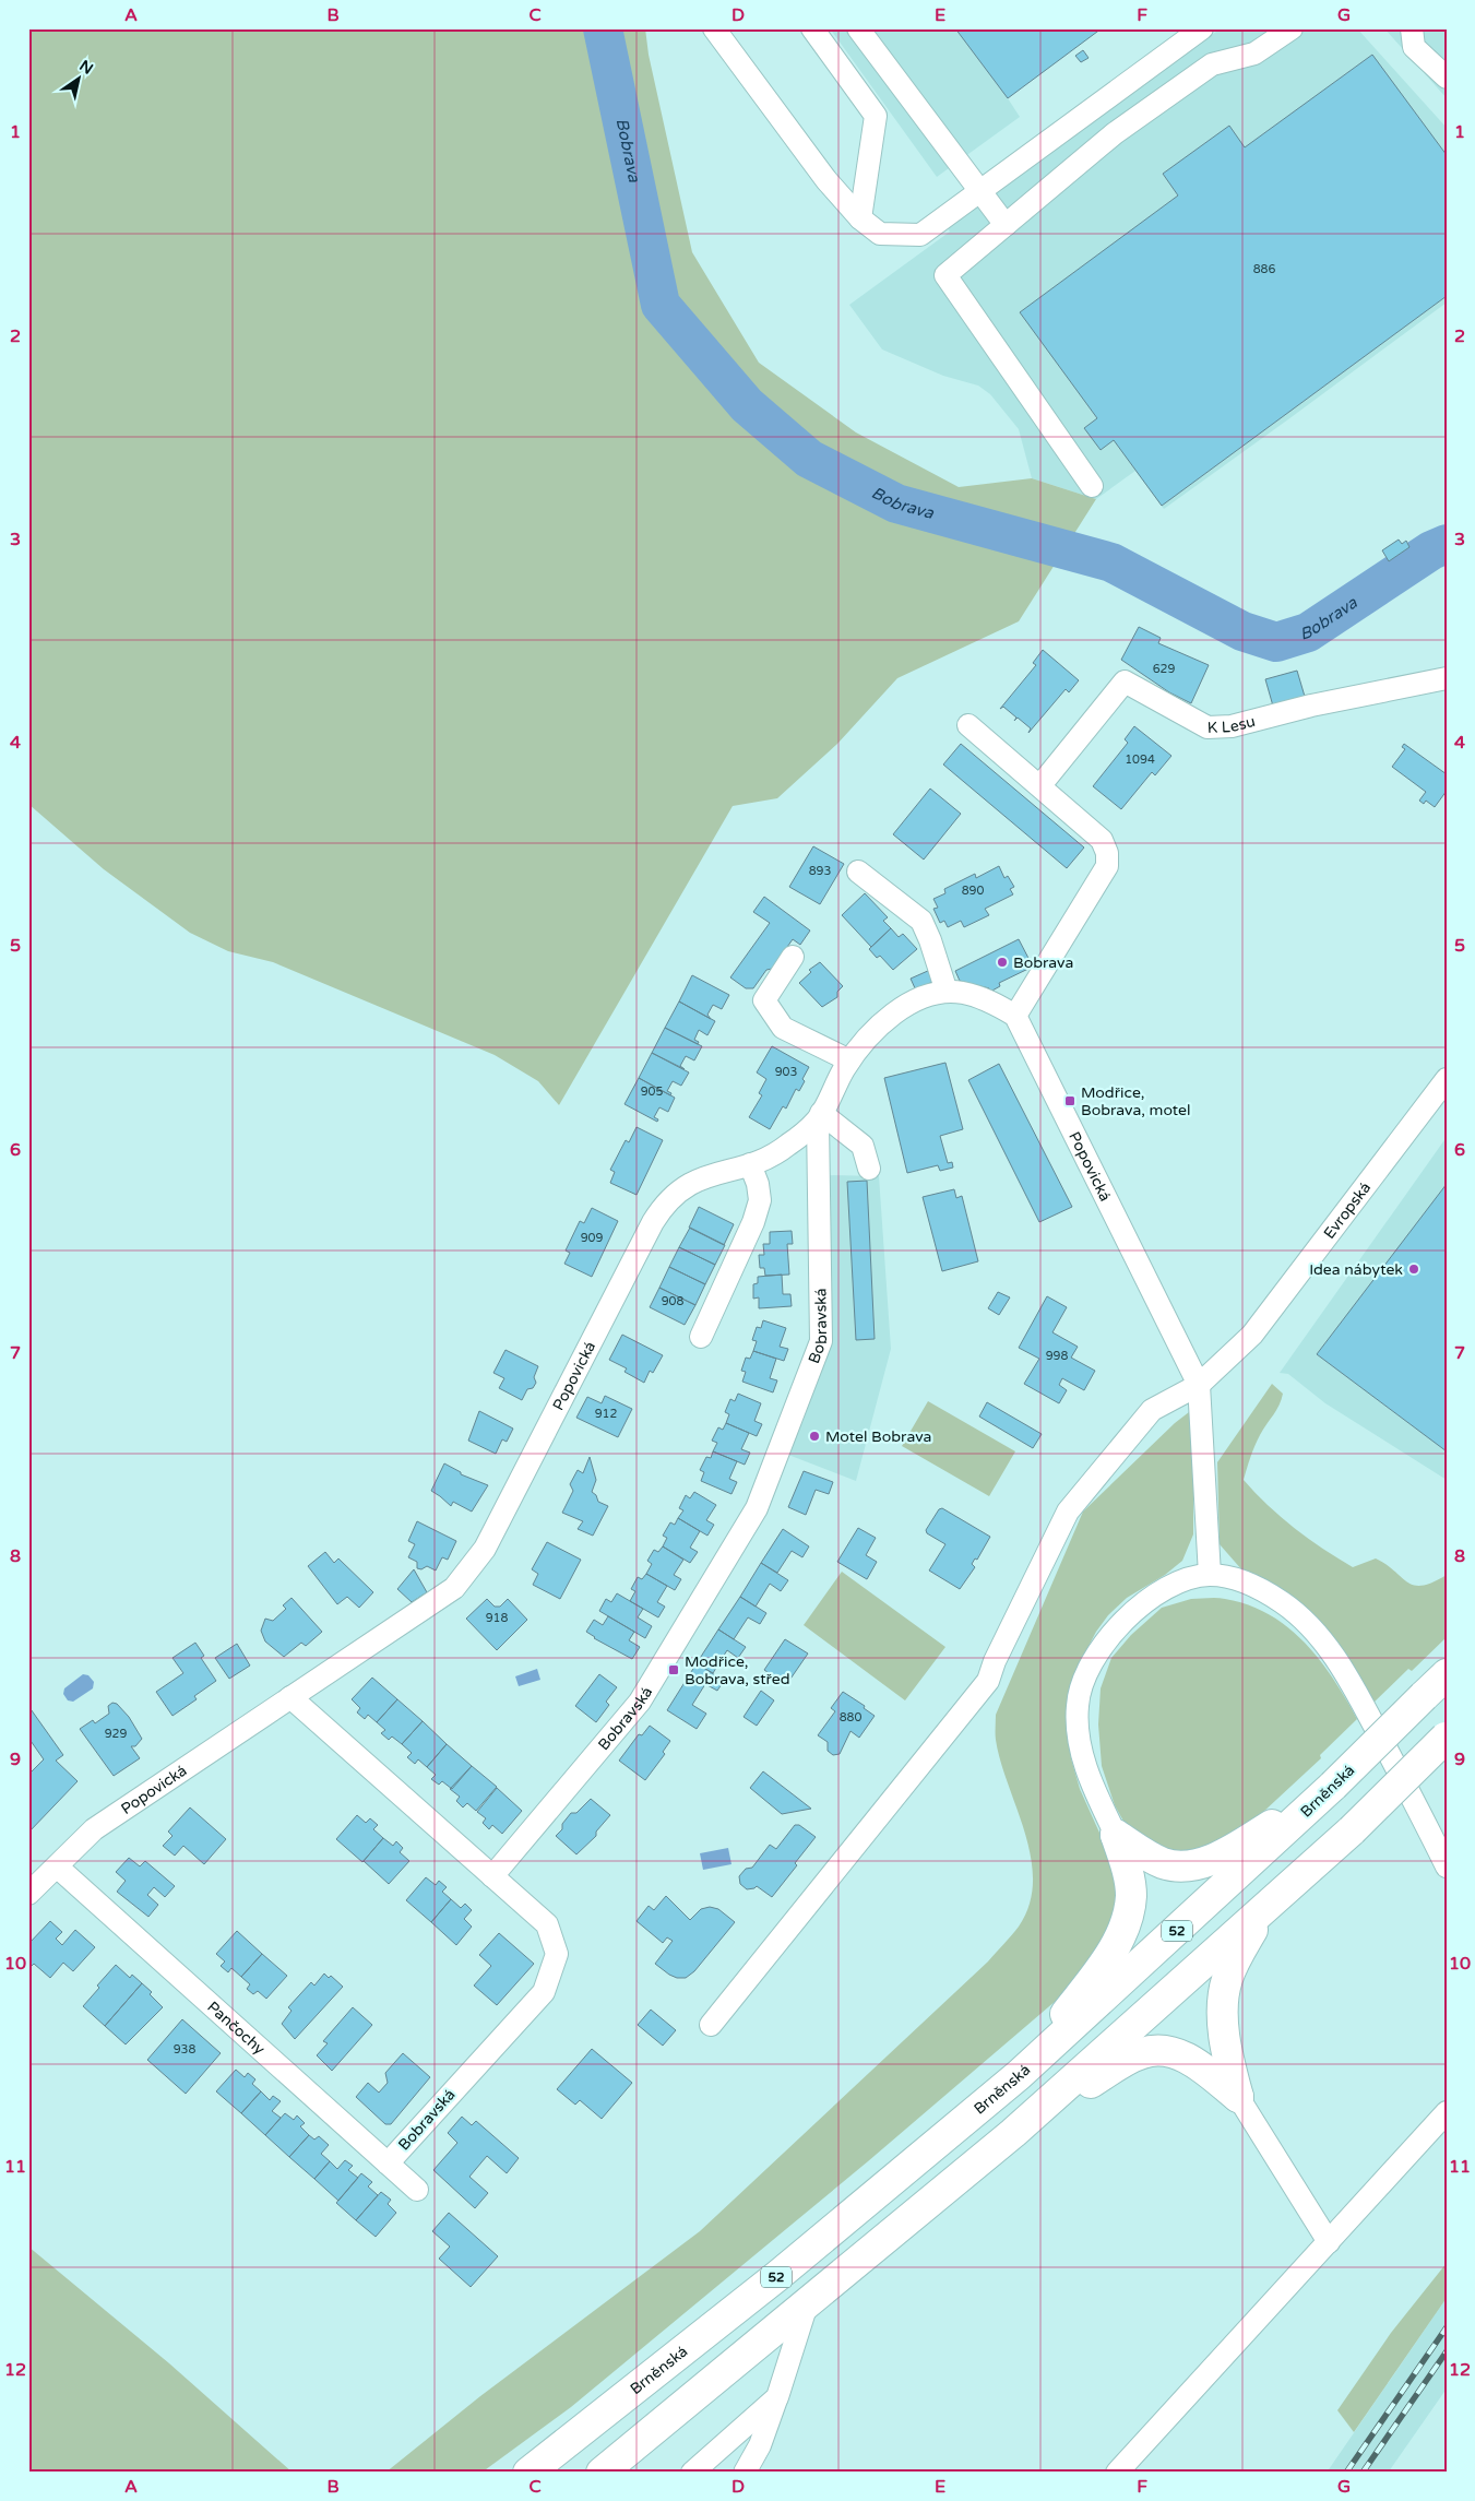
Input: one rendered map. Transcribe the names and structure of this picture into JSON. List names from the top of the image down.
{
  "streets": {
    "highway": ["Brněnská", "52"],
    "street": [
      "K Lesu",
      "Popovická",
      "Evropská",
      "Bobravská",
      "Pančochy"
    ]
  },
  "crossings": [
    ["Popovická", "Evropská"],
    ["Popovická", "Bobravská"],
    ["Popovická", "Pančochy"],
    ["Bobravská", "Pančochy"]
  ],
  "water": ["Bobrava"],
  "places": {
    "other": ["Bobrava", "Idea nábytek", "Motel Bobrava"],
    "transit": ["Modřice, Bobrava, motel", "Modřice, Bobrava, střed"]
  },
  "house_numbers": [
    "886",
    "629",
    "1094",
    "893",
    "890",
    "903",
    "905",
    "909",
    "908",
    "998",
    "912",
    "918",
    "880",
    "929",
    "938"
  ],
  "north": "top right",
  "grid": {
    "columns": [
      "A",
      "B",
      "C",
      "D",
      "E",
      "F",
      "G"
    ],
    "rows": [
      "1",
      "2",
      "3",
      "4",
      "5",
      "6",
      "7",
      "8",
      "9",
      "10",
      "11",
      "12"
    ]
  }
}
